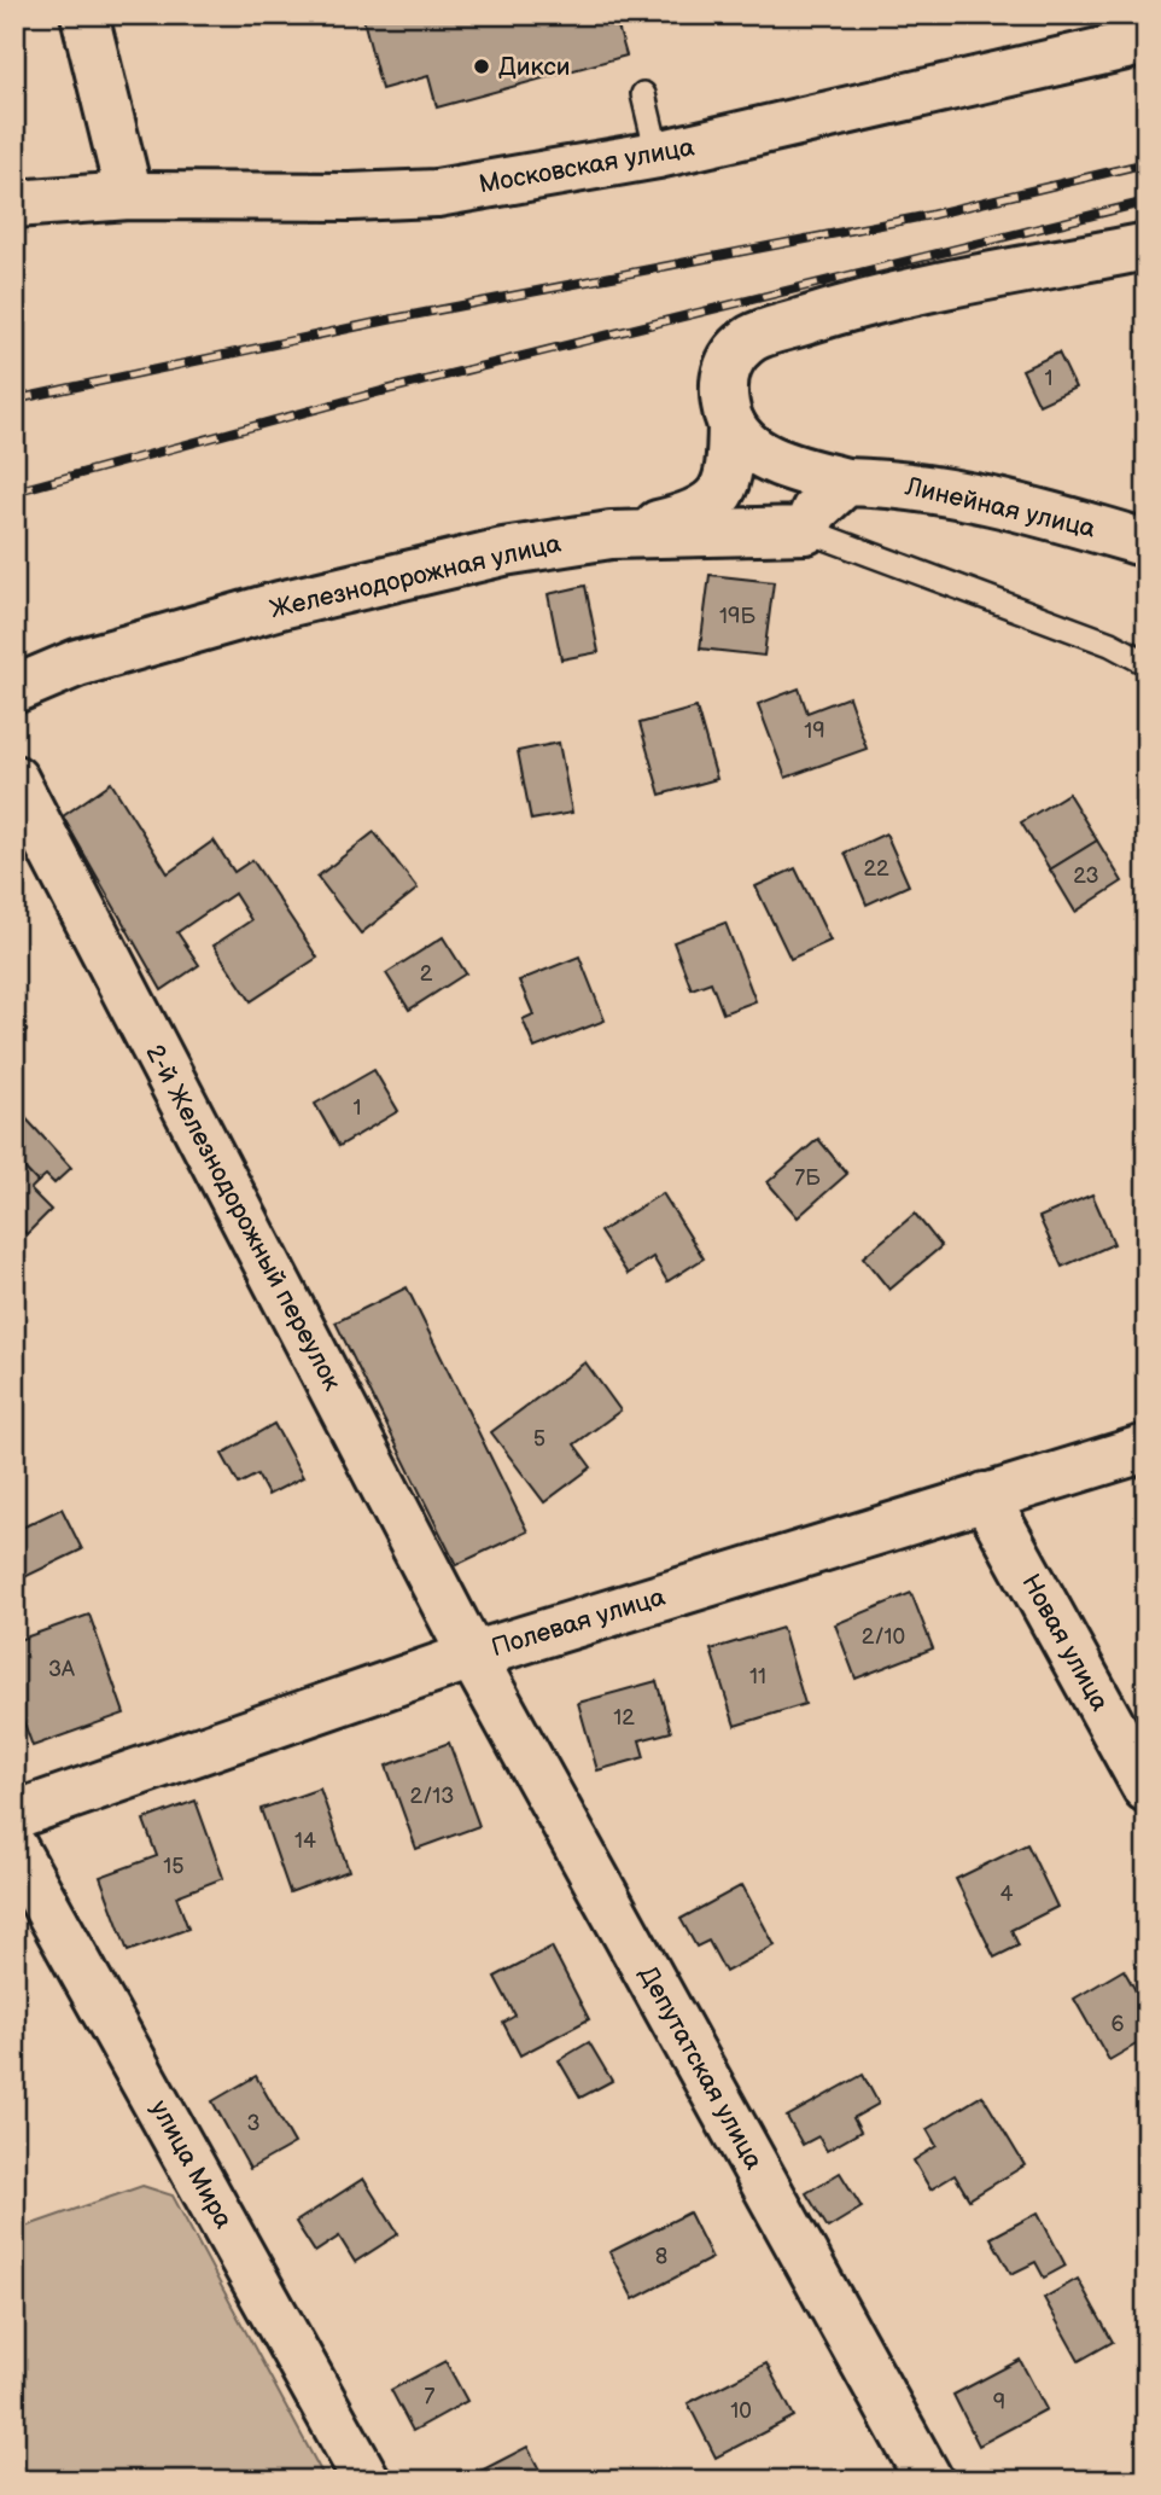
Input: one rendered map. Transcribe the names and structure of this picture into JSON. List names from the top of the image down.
{
  "streets": {
    "street": [
      "Московская улица",
      "Линейная улица",
      "Железнодорожная улица",
      "2-й Железнодорожный переулок",
      "Полевая улица",
      "Новая улица",
      "Депутатская улица",
      "улица Мира"
    ]
  },
  "crossings": [
    ["Линейная улица", "Железнодорожная улица"],
    ["2-й Железнодорожный переулок", "Полевая улица"],
    ["2-й Железнодорожный переулок", "Депутатская улица"],
    ["Полевая улица", "Новая улица"],
    ["Полевая улица", "Депутатская улица"]
  ],
  "places": ["Дикси"],
  "house_numbers": [
    "1",
    "19Б",
    "19",
    "22",
    "23",
    "2",
    "1",
    "7Б",
    "5",
    "2/10",
    "3А",
    "11",
    "12",
    "2/13",
    "14",
    "15",
    "4",
    "6",
    "3",
    "8",
    "7",
    "9",
    "10"
  ]
}
